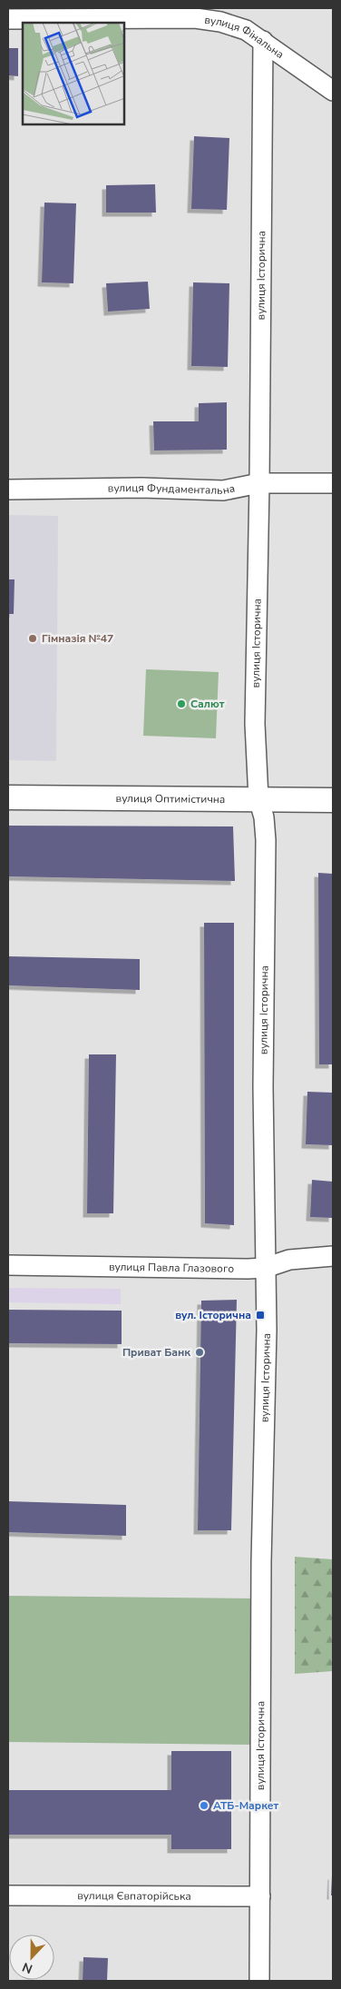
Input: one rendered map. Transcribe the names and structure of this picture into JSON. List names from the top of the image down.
{
  "streets": {
    "street": [
      "вулиця Фінальна",
      "вулиця Історична",
      "вулиця Фундаментальна",
      "вулиця Оптимістична",
      "вулиця Павла Глазового",
      "вулиця Євпаторійська"
    ]
  },
  "crossings": [
    ["вулиця Фінальна", "вулиця Історична"],
    ["вулиця Історична", "вулиця Фундаментальна"],
    ["вулиця Історична", "вулиця Оптимістична"],
    ["вулиця Історична", "вулиця Павла Глазового"],
    ["вулиця Історична", "вулиця Євпаторійська"]
  ],
  "places": {
    "other": [
      "Гімназія №47",
      "Салют",
      "Приват Банк",
      "АТБ-Маркет"
    ],
    "transit": ["вул. Історична"]
  },
  "north": "bottom"
}
